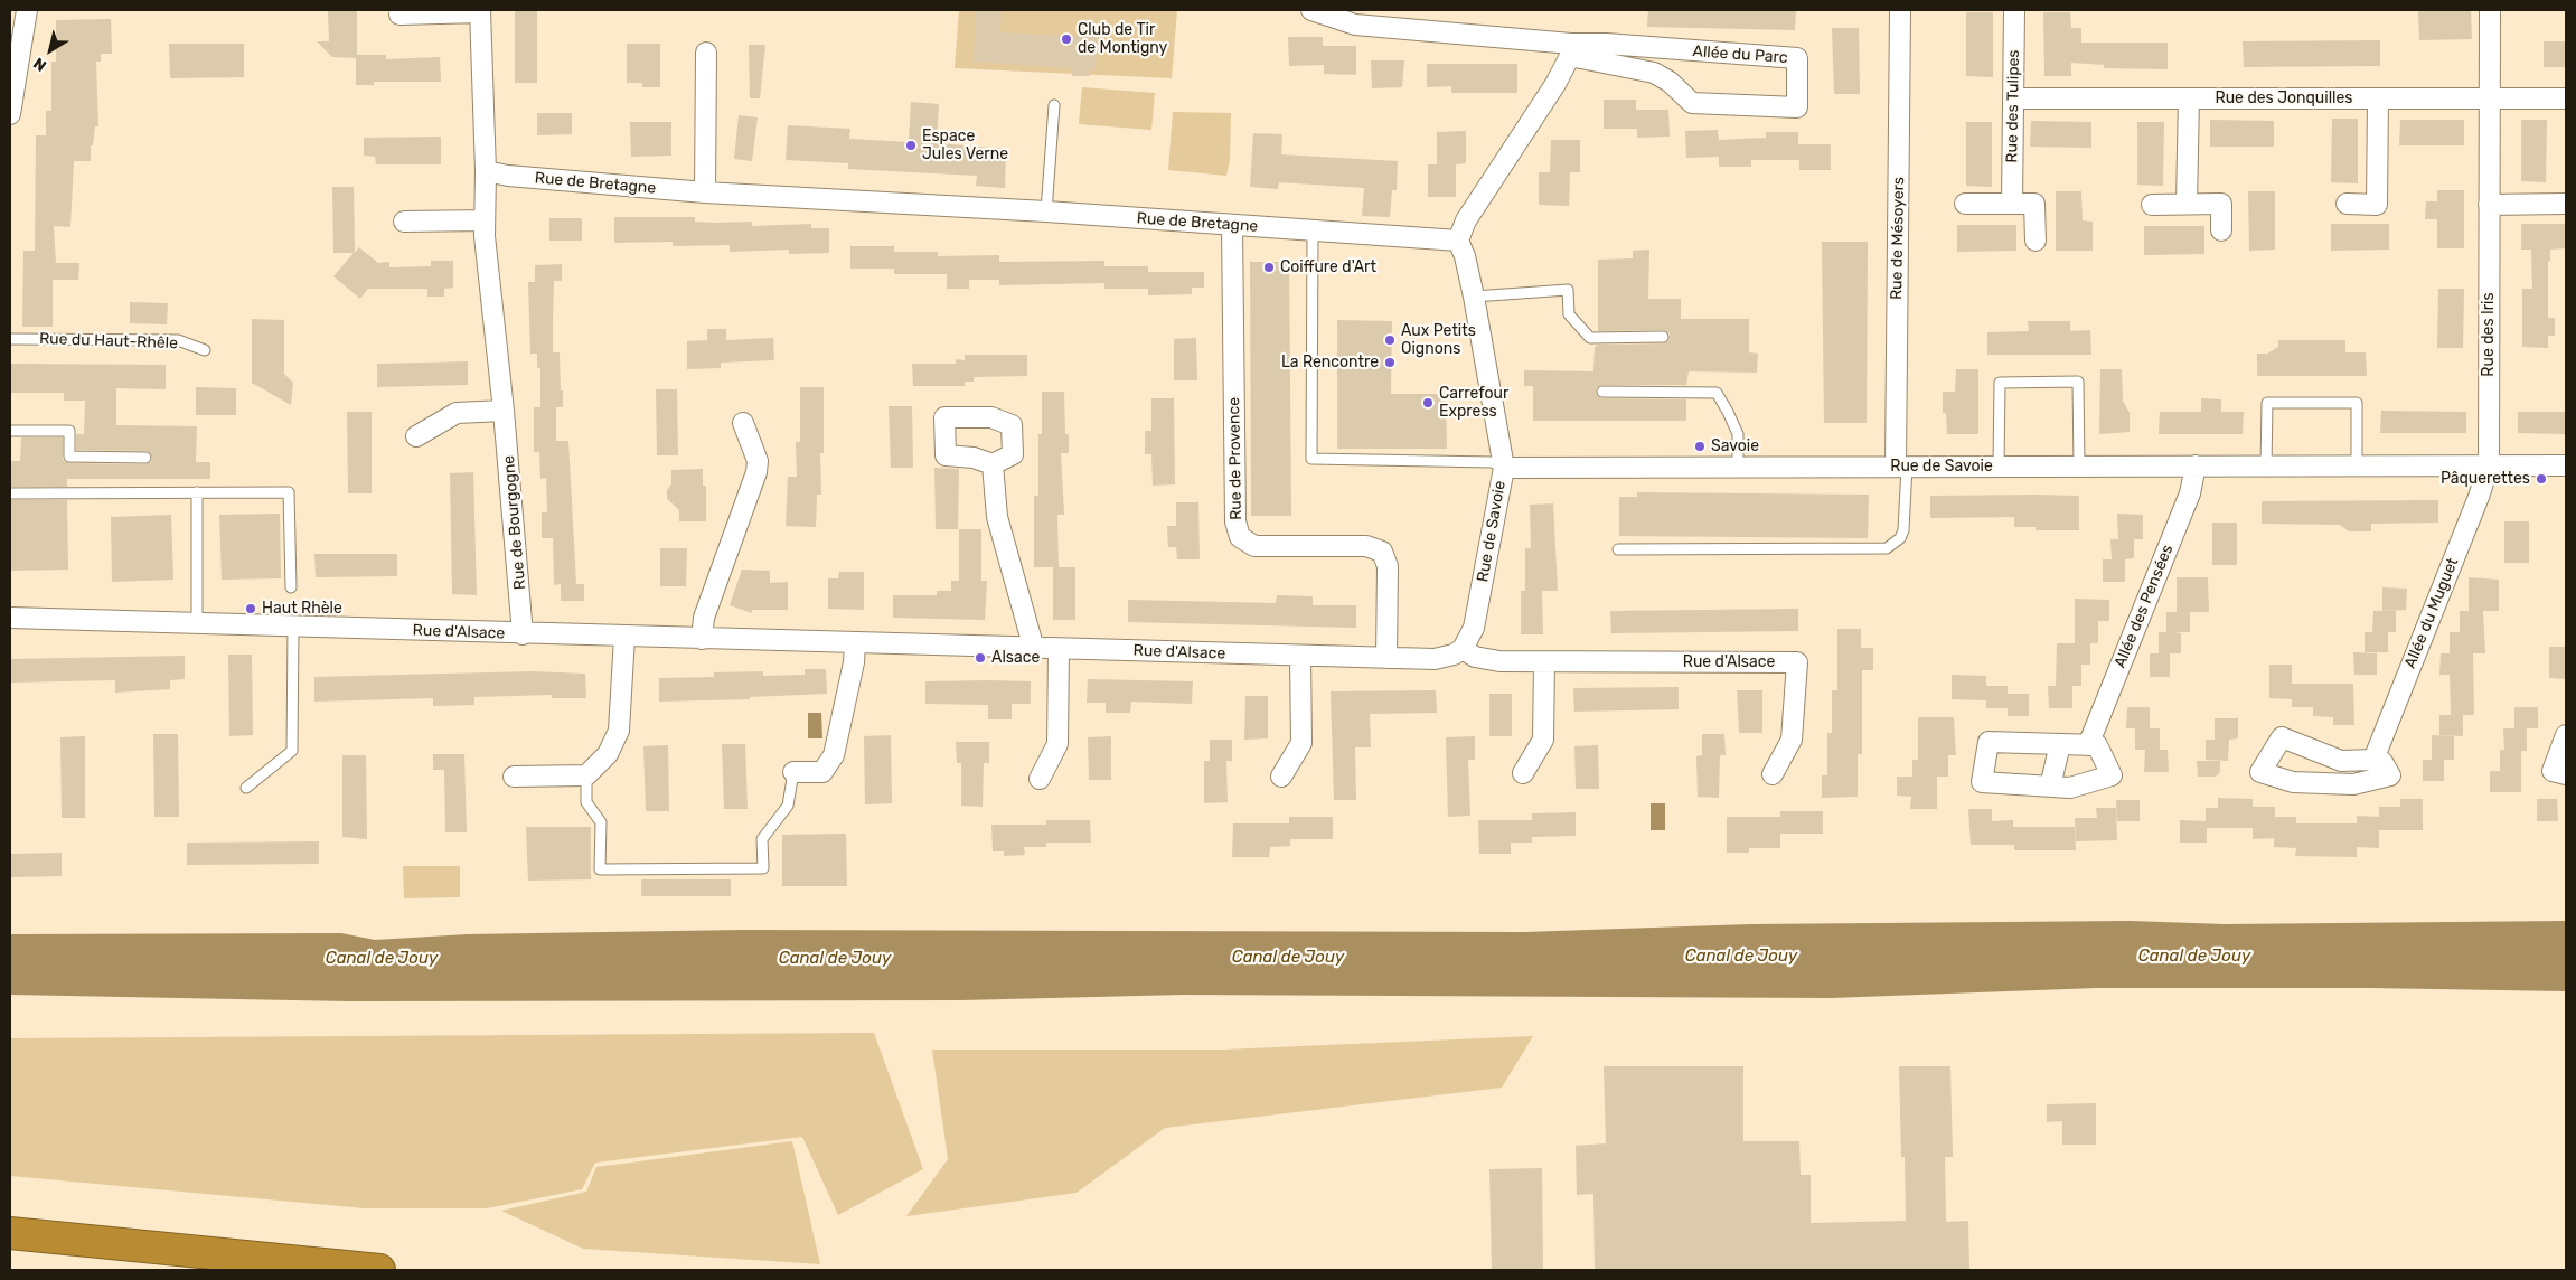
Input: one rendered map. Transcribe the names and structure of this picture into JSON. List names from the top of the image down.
{
  "streets": {
    "street": [
      "Allée du Parc",
      "Rue des Jonquilles",
      "Rue des Tulipes",
      "Rue de Bretagne",
      "Rue de Mésoyers",
      "Rue des Iris",
      "Rue de Provence",
      "Rue de Savoie",
      "Rue de Bourgogne",
      "Allée des Pensées",
      "Allée du Muguet",
      "Rue d'Alsace"
    ],
    "lane": ["Rue du Haut-Rhêle"]
  },
  "crossings": [
    ["Rue des Jonquilles", "Rue des Tulipes"],
    ["Rue des Jonquilles", "Rue des Iris"],
    ["Rue de Bretagne", "Rue de Provence"],
    ["Rue de Bretagne", "Rue de Bourgogne"],
    ["Rue de Mésoyers", "Rue de Savoie"],
    ["Rue des Iris", "Rue de Savoie"],
    ["Rue des Iris", "Allée du Muguet"],
    ["Rue de Provence", "Rue d'Alsace"],
    ["Rue de Savoie", "Allée des Pensées"],
    ["Rue de Savoie", "Allée du Muguet"],
    ["Rue de Savoie", "Rue d'Alsace"],
    ["Rue de Bourgogne", "Rue d'Alsace"]
  ],
  "water": ["Canal de Jouy"],
  "places": [
    "Club de Tir de Montigny",
    "Espace Jules Verne",
    "Coiffure d'Art",
    "Aux Petits Oignons",
    "La Rencontre",
    "Carrefour Express",
    "Savoie",
    "Pâquerettes",
    "Haut Rhèle",
    "Alsace"
  ],
  "north": "bottom left"
}
